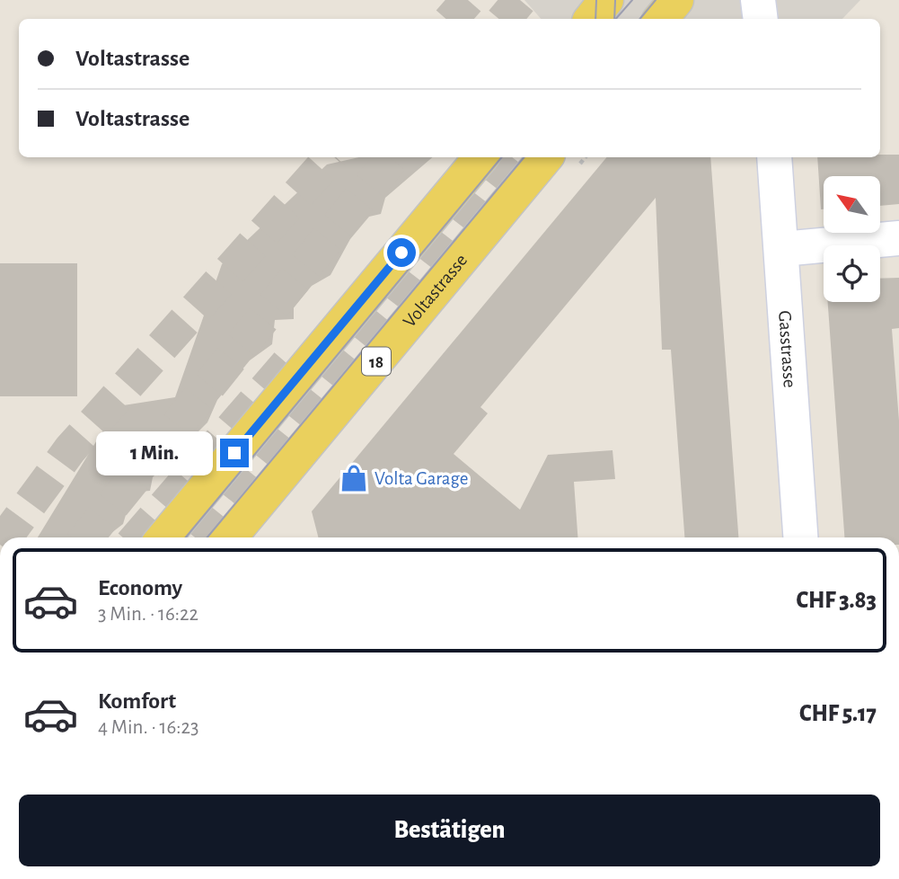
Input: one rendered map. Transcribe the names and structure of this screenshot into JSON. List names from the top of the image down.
{
  "streets": {
    "main road": ["Voltastrasse", "18"],
    "street": ["Gasstrasse"]
  },
  "places": {
    "shop": ["Volta Garage"]
  },
  "north": "top left",
  "page": {
    "banner": ["Voltastrasse", "Voltastrasse"],
    "bubble": "1 Min.",
    "list": [
      {
        "name": "Economy",
        "note": "3 Min. · 16:22",
        "value": "CHF 3.83"
      },
      {
        "name": "Komfort",
        "note": "4 Min. · 16:23",
        "value": "CHF 5.17"
      }
    ],
    "buttons": "Bestätigen"
  }
}
